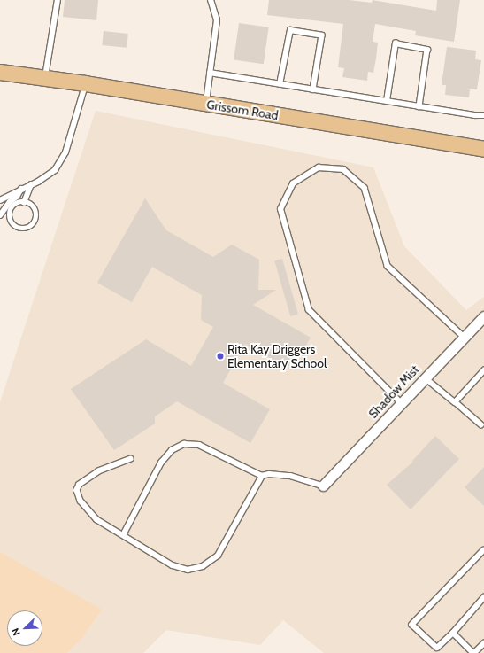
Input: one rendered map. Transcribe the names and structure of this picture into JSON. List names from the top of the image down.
{
  "streets": {
    "main road": ["Grissom Road"],
    "street": ["Shadow Mist"]
  },
  "places": ["Rita Kay Driggers Elementary School"],
  "north": "bottom left"
}
